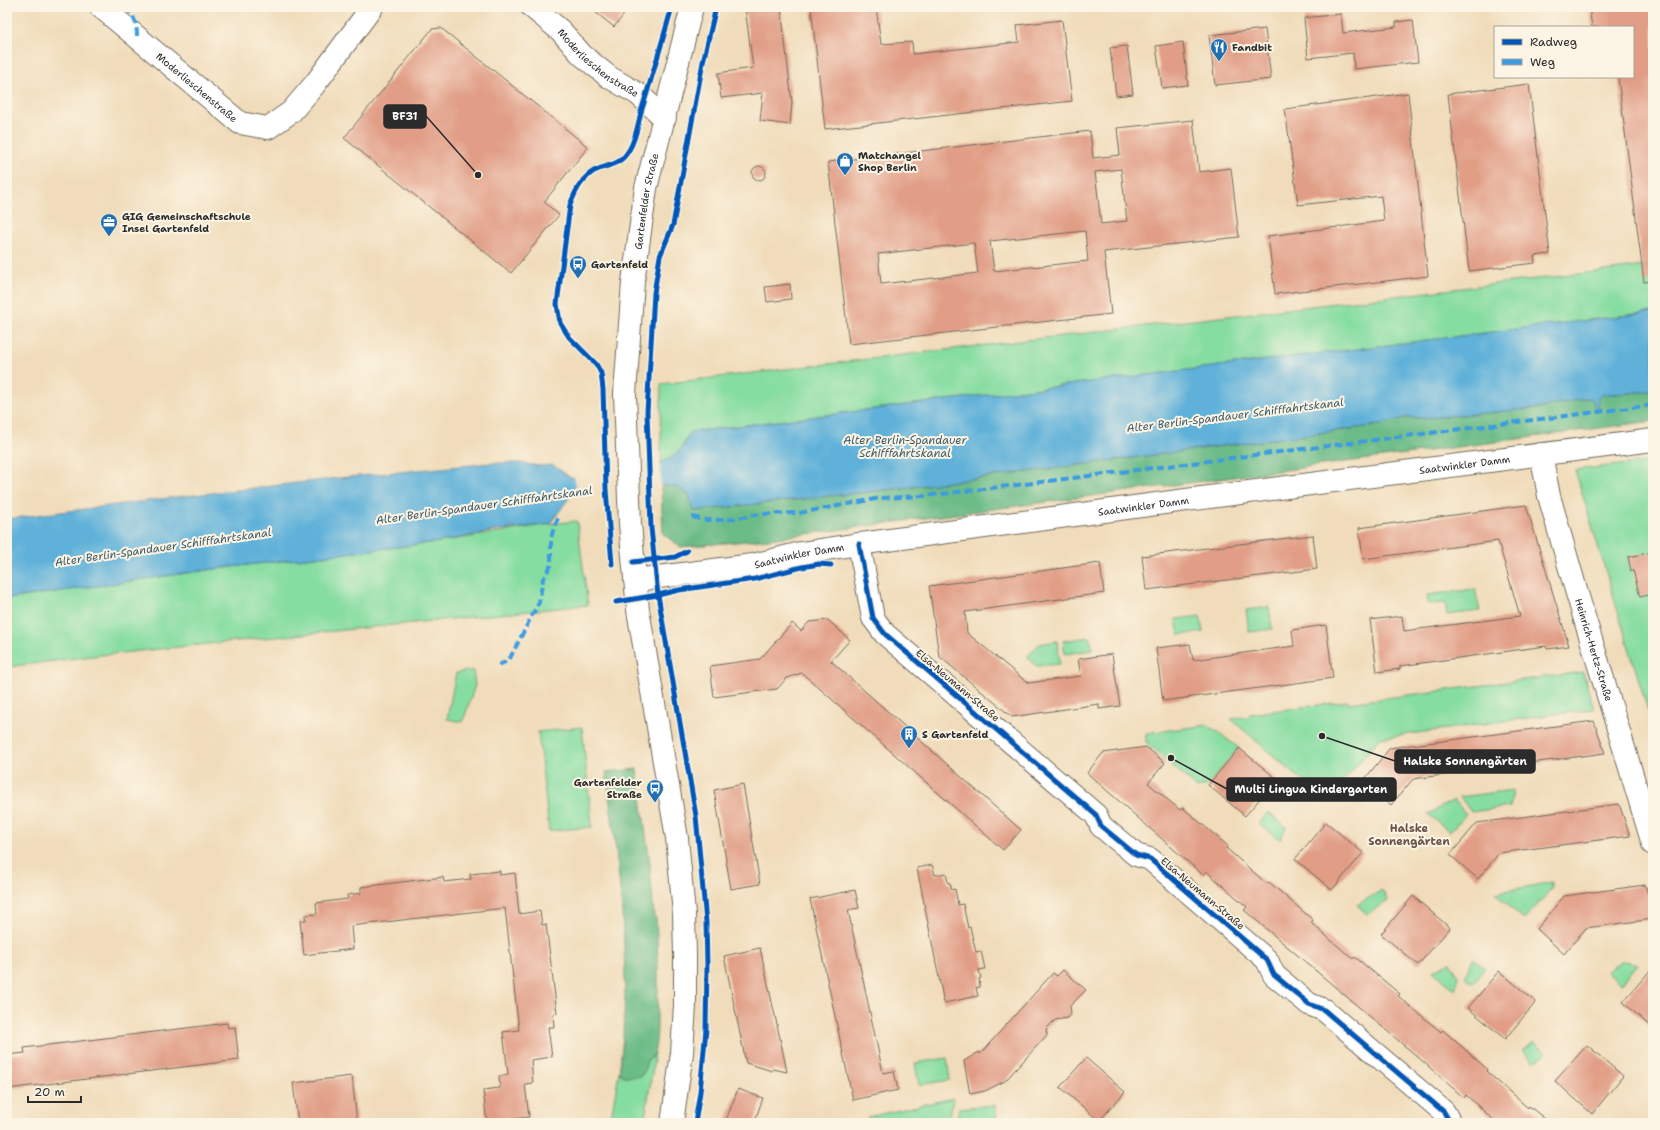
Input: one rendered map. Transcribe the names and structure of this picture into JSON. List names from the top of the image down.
{
  "streets": {
    "main road": [
      "Moderlieschenstraße",
      "Gartenfelder Straße",
      "Saatwinkler Damm",
      "Heinrich-Hertz-Straße",
      "Elsa-Neumann-Straße"
    ]
  },
  "crossings": [
    ["Moderlieschenstraße", "Gartenfelder Straße"],
    ["Gartenfelder Straße", "Saatwinkler Damm"],
    ["Saatwinkler Damm", "Heinrich-Hertz-Straße"],
    ["Saatwinkler Damm", "Elsa-Neumann-Straße"]
  ],
  "districts": ["Halske Sonnengärten"],
  "water": ["Alter Berlin-Spandauer Schifffahrtskanal"],
  "places": {
    "restaurant": ["Fandbit"],
    "other": ["BF31", "Halske Sonnengärten", "Multi Lingua Kindergarten"],
    "shop": ["Matchangel Shop Berlin"],
    "office": ["GIG Gemeinschaftschule Insel Gartenfeld"],
    "bus stop": ["Gartenfeld", "Gartenfelder Straße"],
    "building": ["S Gartenfeld"]
  },
  "legend": ["Radweg", "Weg"],
  "scale_bar": "20 m"
}
